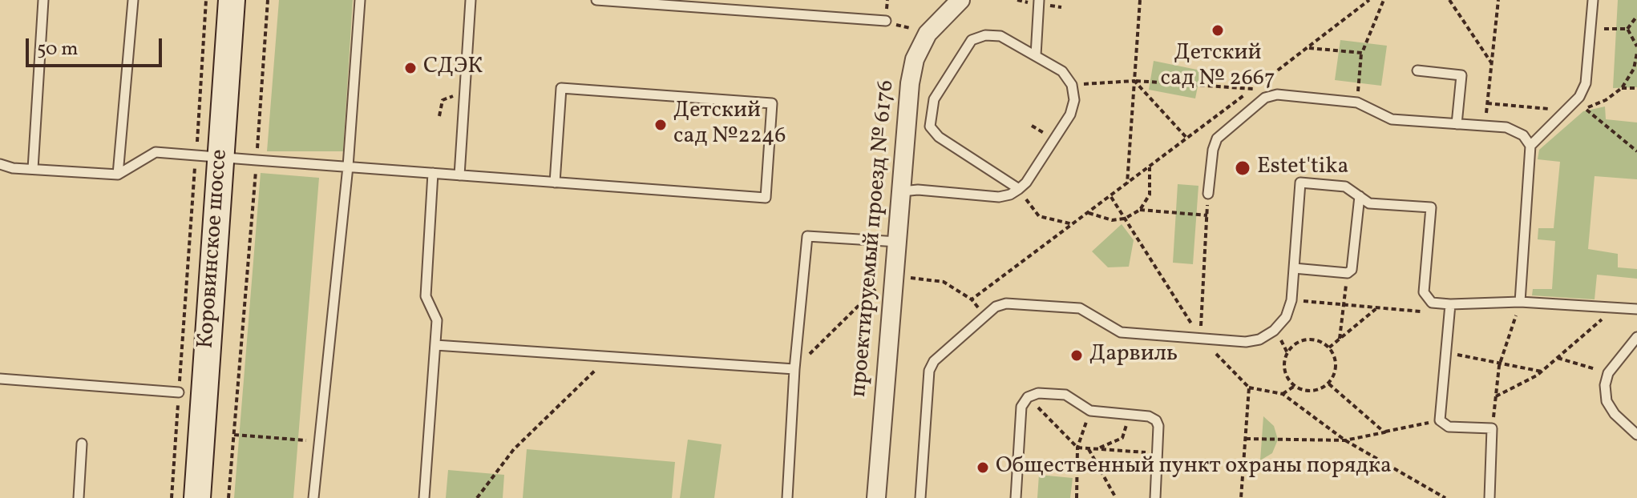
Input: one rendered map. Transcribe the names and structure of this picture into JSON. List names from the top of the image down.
{
  "streets": {
    "main road": ["Коровинское шоссе"],
    "street": ["проектируемый проезд № 6176"]
  },
  "places": [
    "Детский сад № 2667",
    "СДЭК",
    "Детский сад №2246",
    "Estet'tika",
    "Дарвиль",
    "Общественный пункт охраны порядка"
  ],
  "scale_bar": "50 m"
}
